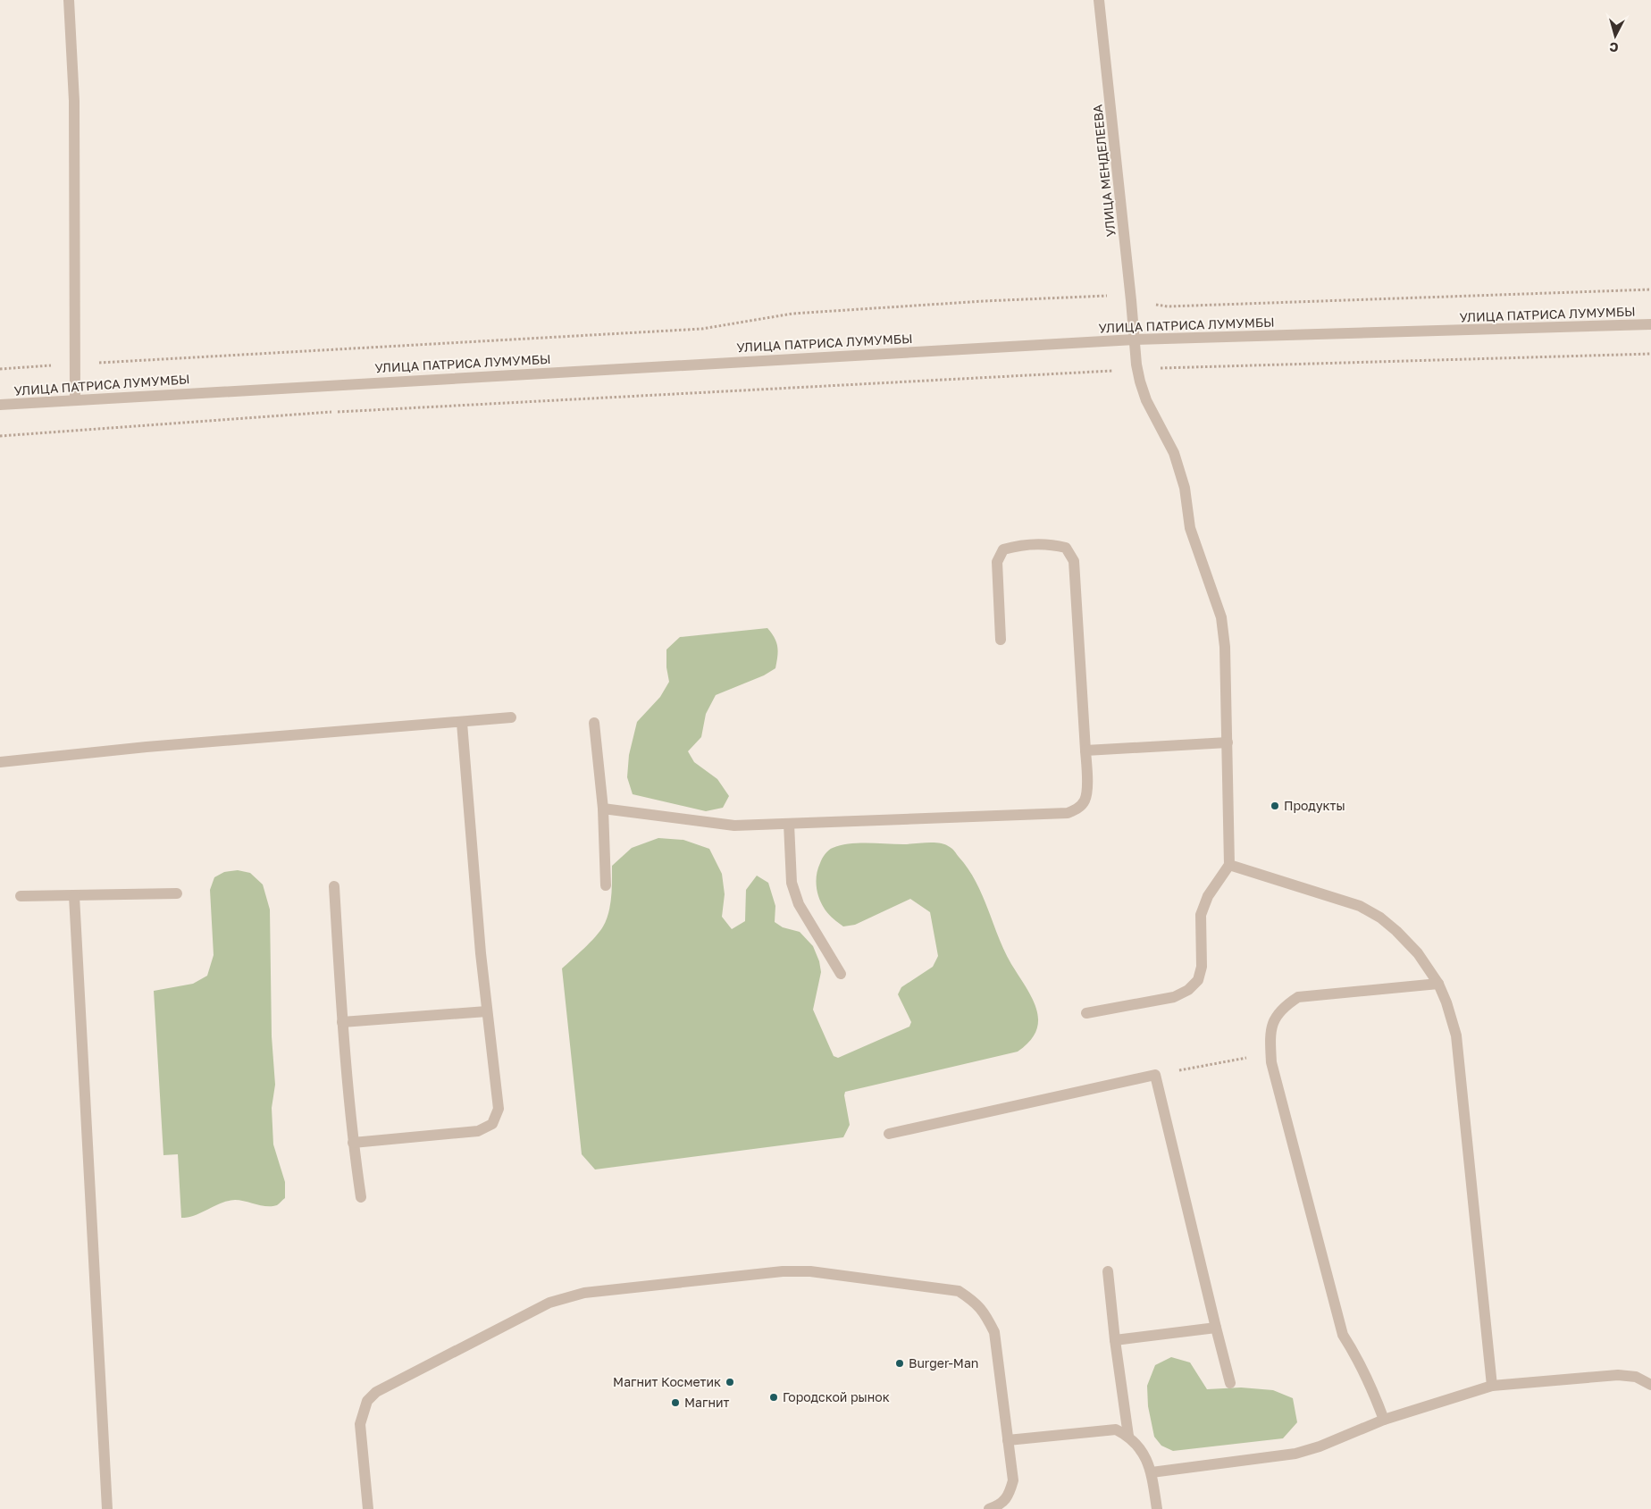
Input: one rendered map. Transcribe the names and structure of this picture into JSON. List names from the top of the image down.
{
  "streets": {
    "street": ["УЛИЦА МЕНДЕЛЕЕВА", "УЛИЦА ПАТРИСА ЛУМУМБЫ"]
  },
  "crossings": [
    ["УЛИЦА МЕНДЕЛЕЕВА", "УЛИЦА ПАТРИСА ЛУМУМБЫ"]
  ],
  "places": [
    "Продукты",
    "Burger-Man",
    "Магнит Косметик",
    "Городской рынок",
    "Магнит"
  ],
  "north": "bottom"
}
